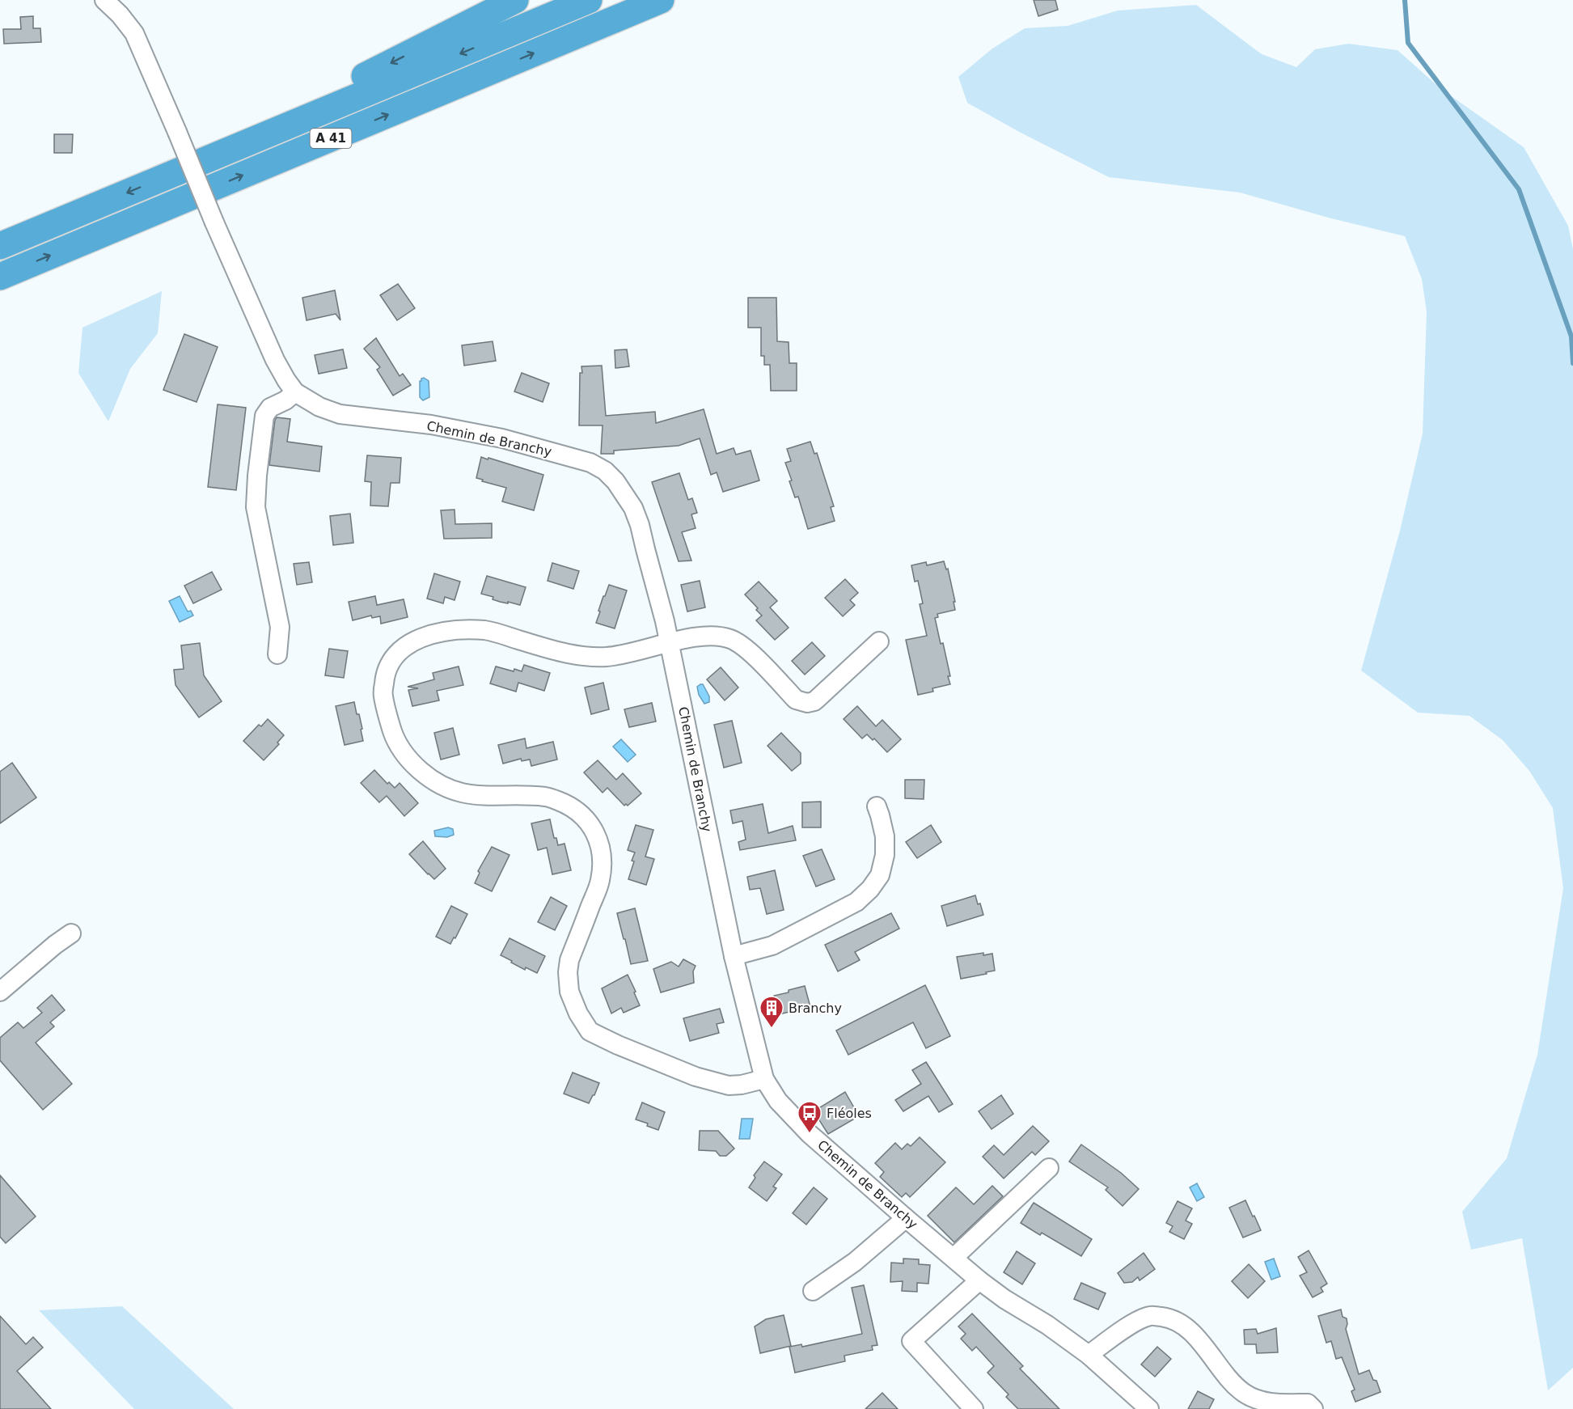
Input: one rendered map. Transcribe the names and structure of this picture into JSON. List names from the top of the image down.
{
  "streets": {
    "highway": ["A 41"],
    "street": ["Chemin de Branchy"]
  },
  "places": {
    "building": ["Branchy"],
    "bus stop": ["Fléoles"]
  }
}
